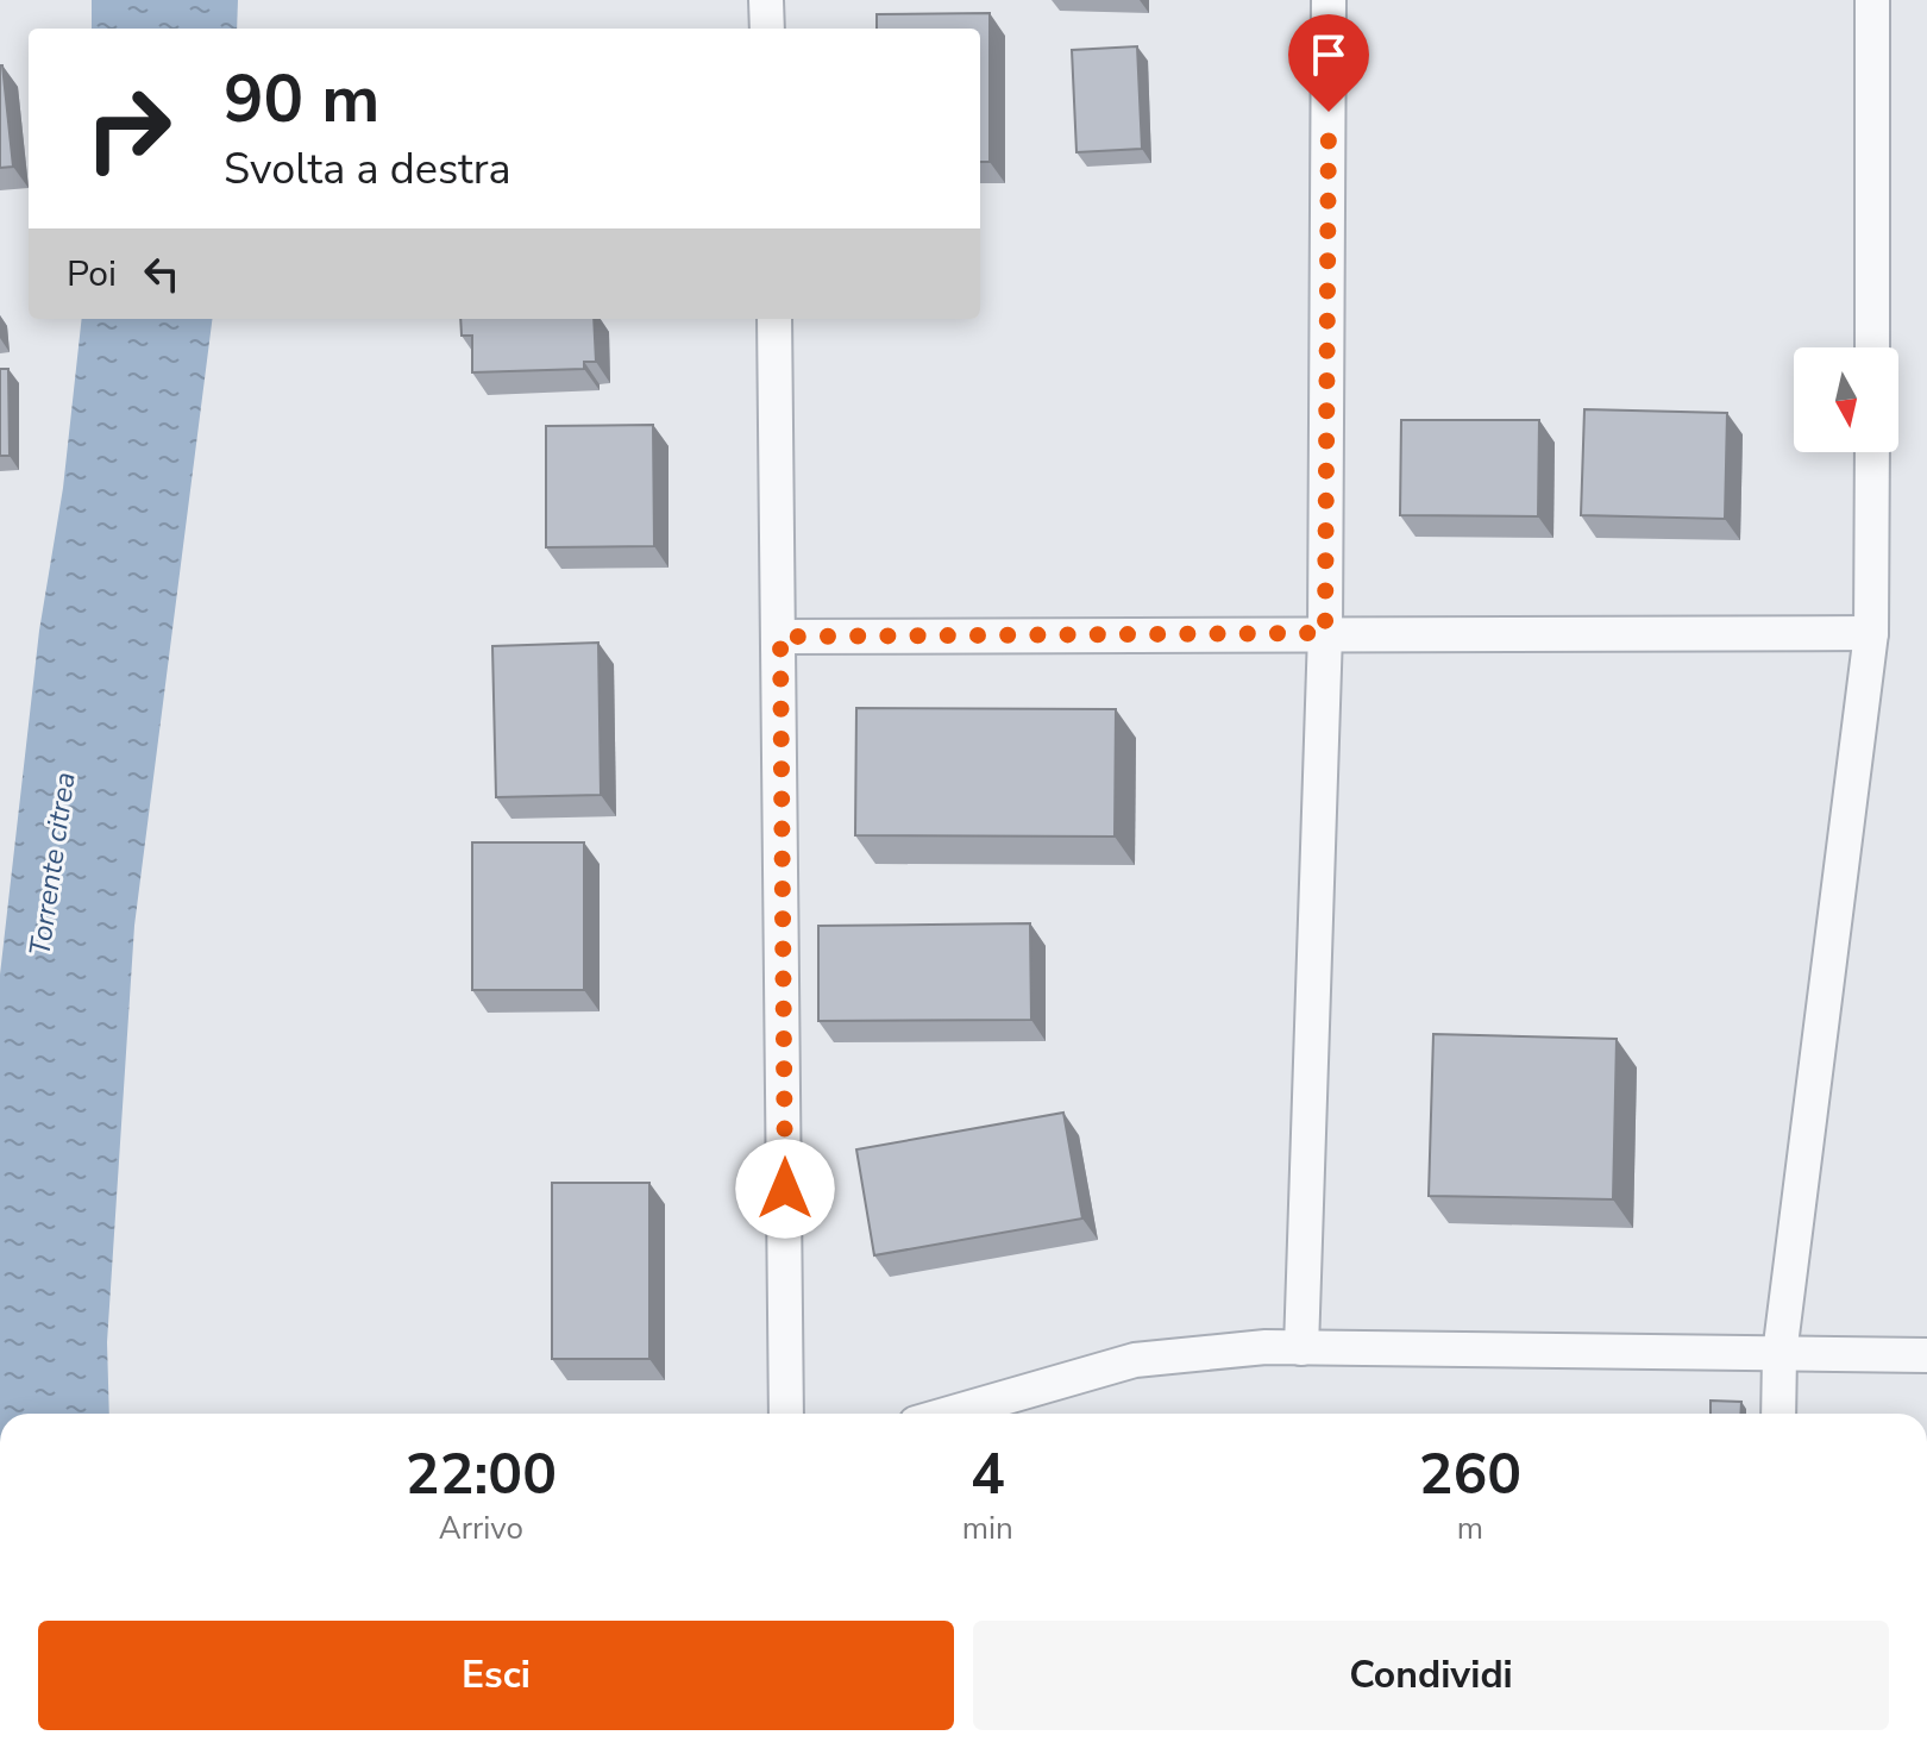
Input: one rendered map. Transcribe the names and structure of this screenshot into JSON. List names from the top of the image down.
{
  "water": ["Torrente citrea"],
  "north": "bottom",
  "page": {
    "turn": ["90 m", "Svolta a destra"],
    "then": "Poi",
    "eta": [
      "22:00",
      "Arrivo",
      "4",
      "min",
      "260",
      "m"
    ],
    "buttons": ["Esci", "Condividi"]
  }
}
